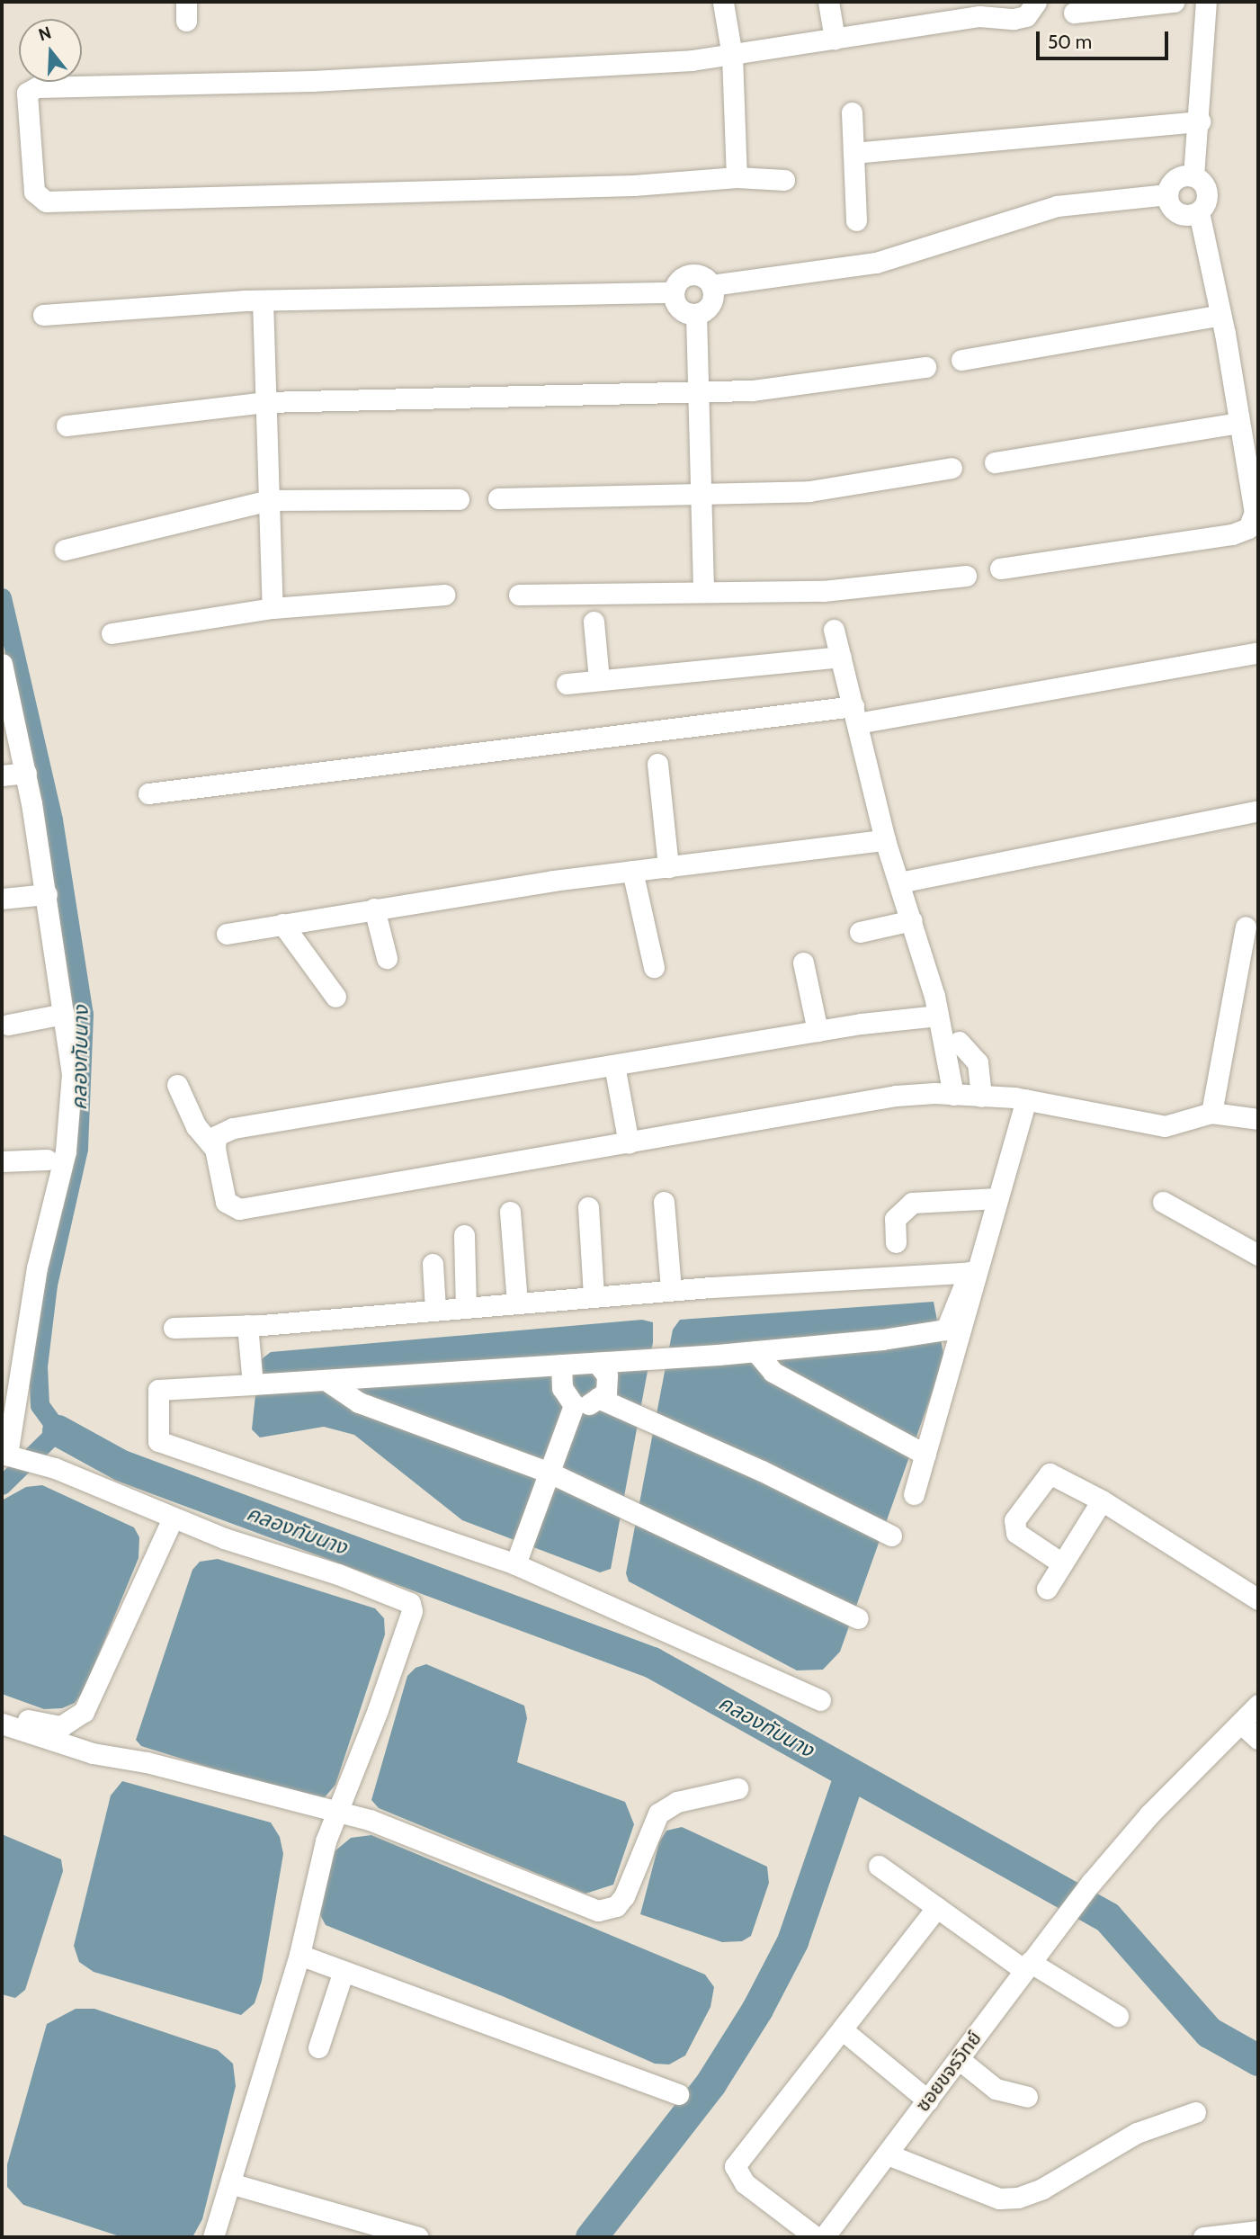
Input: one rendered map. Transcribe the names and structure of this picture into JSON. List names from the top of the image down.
{
  "streets": {
    "street": ["ซอยขจรวิทย์"]
  },
  "water": ["คลองทับนาง"],
  "scale_bar": "50 m",
  "north": "top"
}
